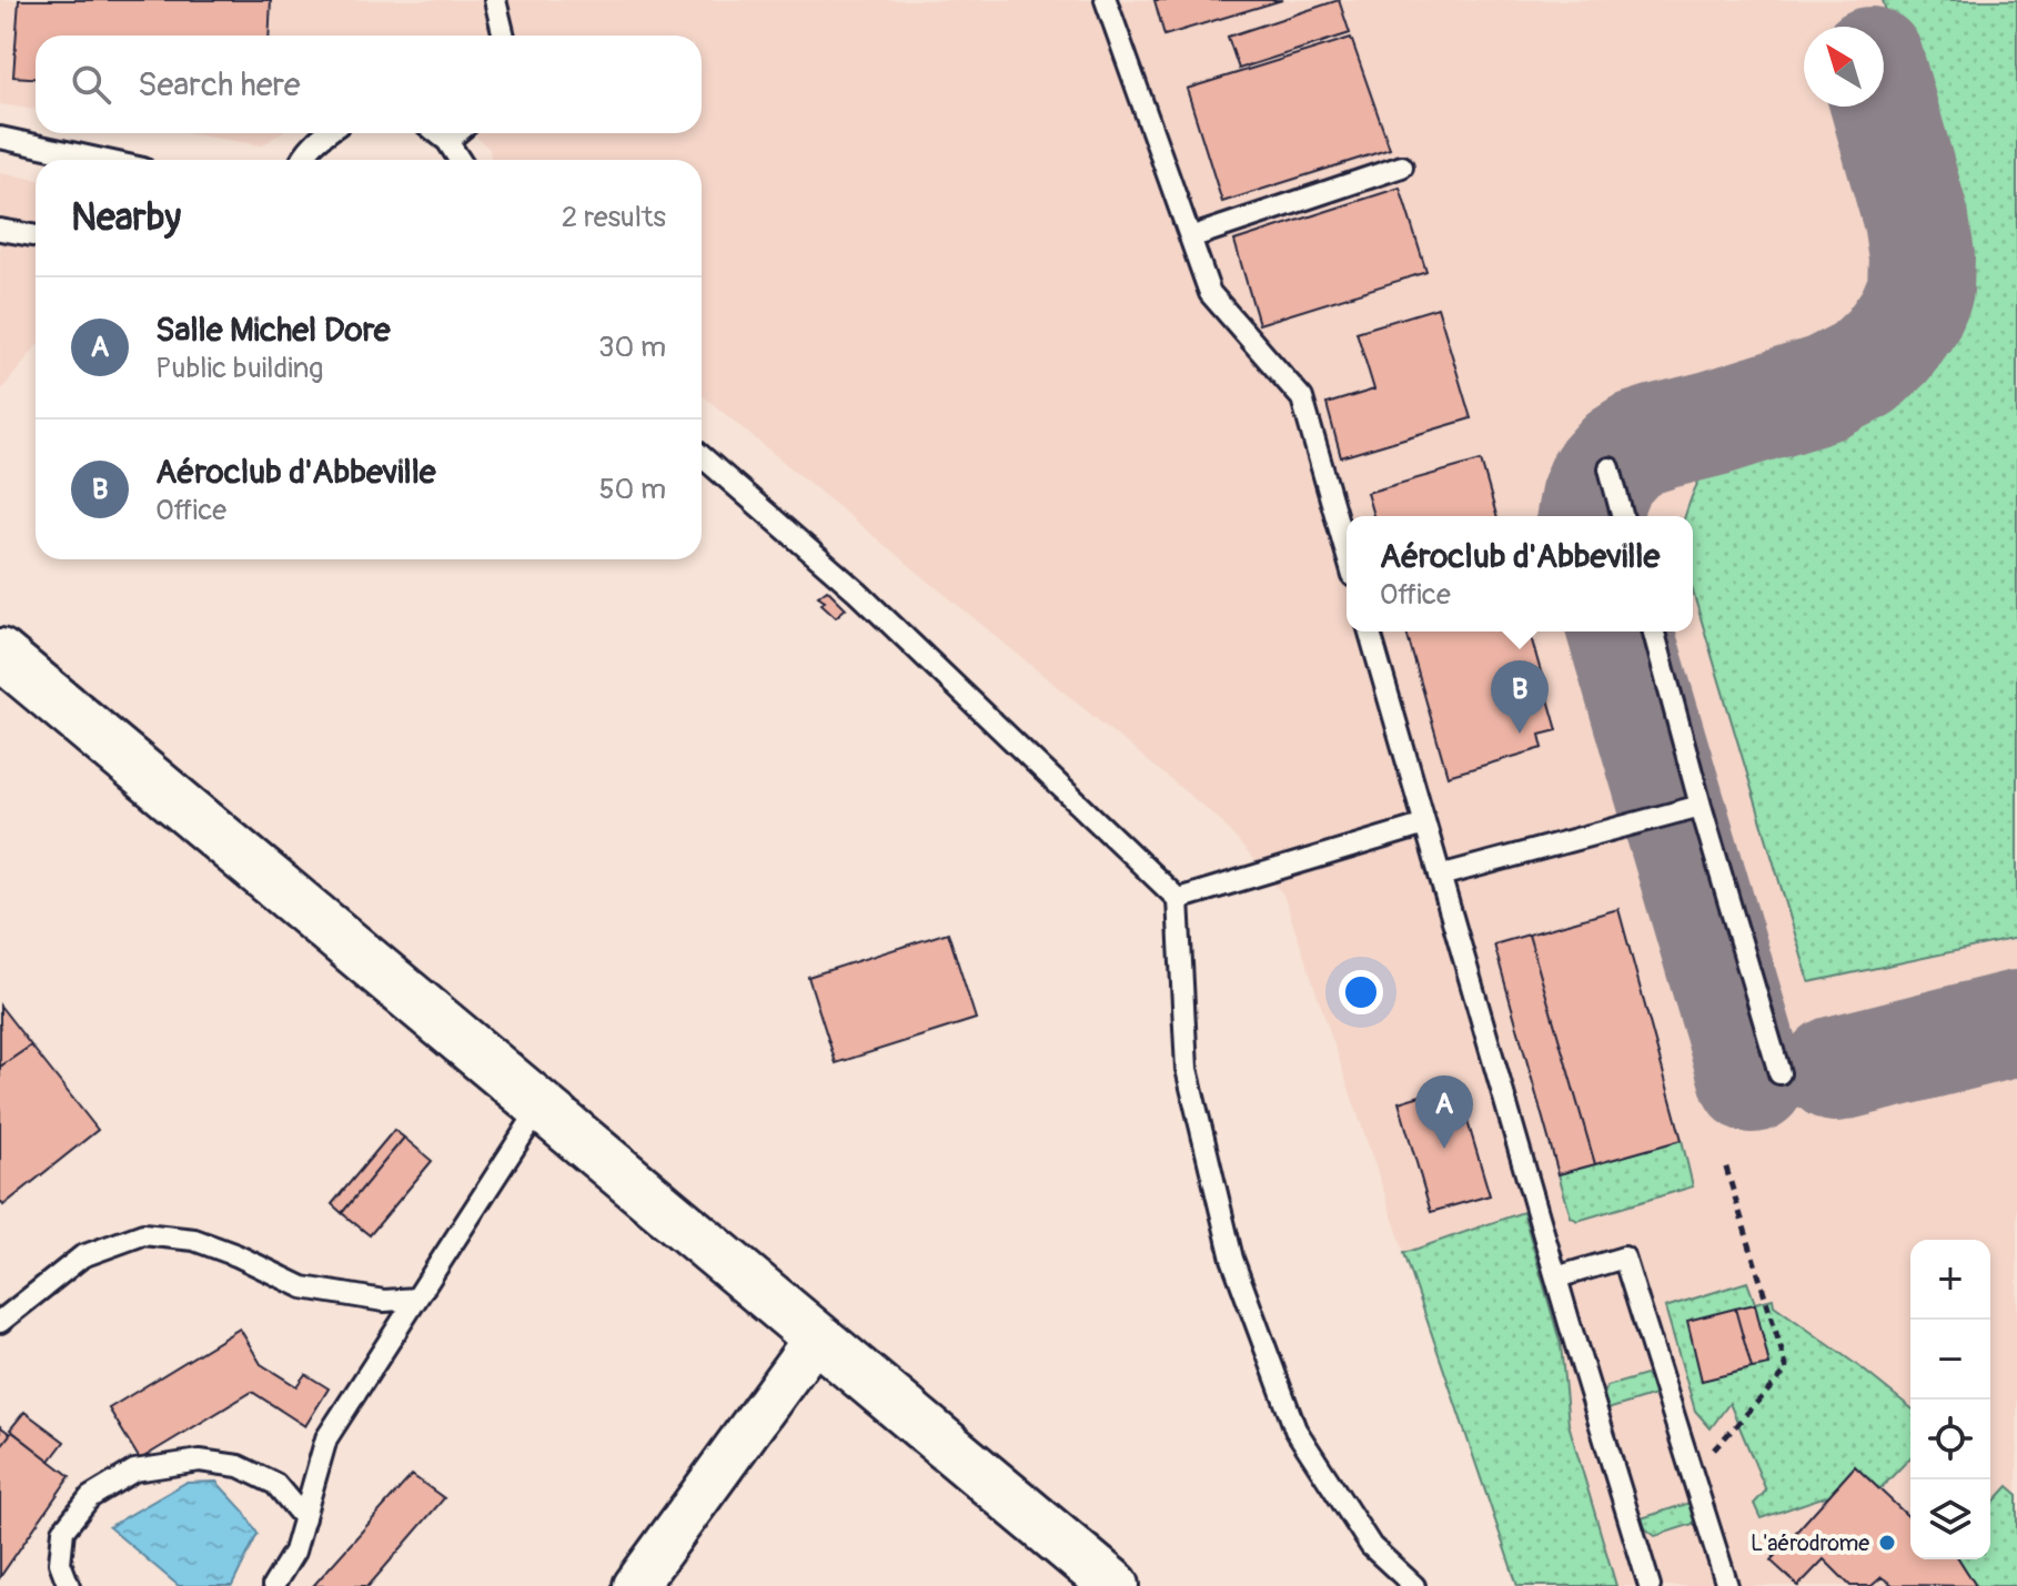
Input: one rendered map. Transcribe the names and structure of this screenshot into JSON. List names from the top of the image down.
{
  "places": ["L'aérodrome"],
  "north": "top left",
  "page": {
    "search": "Search here",
    "heading": ["Nearby", "2 results"],
    "list": [
      {
        "mark": "A",
        "name": "Salle Michel Dore",
        "note": "Public building",
        "value": "30 m"
      },
      {
        "mark": "B",
        "name": "Aéroclub d'Abbeville",
        "note": "Office",
        "value": "50 m"
      }
    ],
    "popup": ["Aéroclub d'Abbeville", "Office"],
    "pins": ["B", "A"],
    "map_buttons": ["+", "−"]
  }
}
